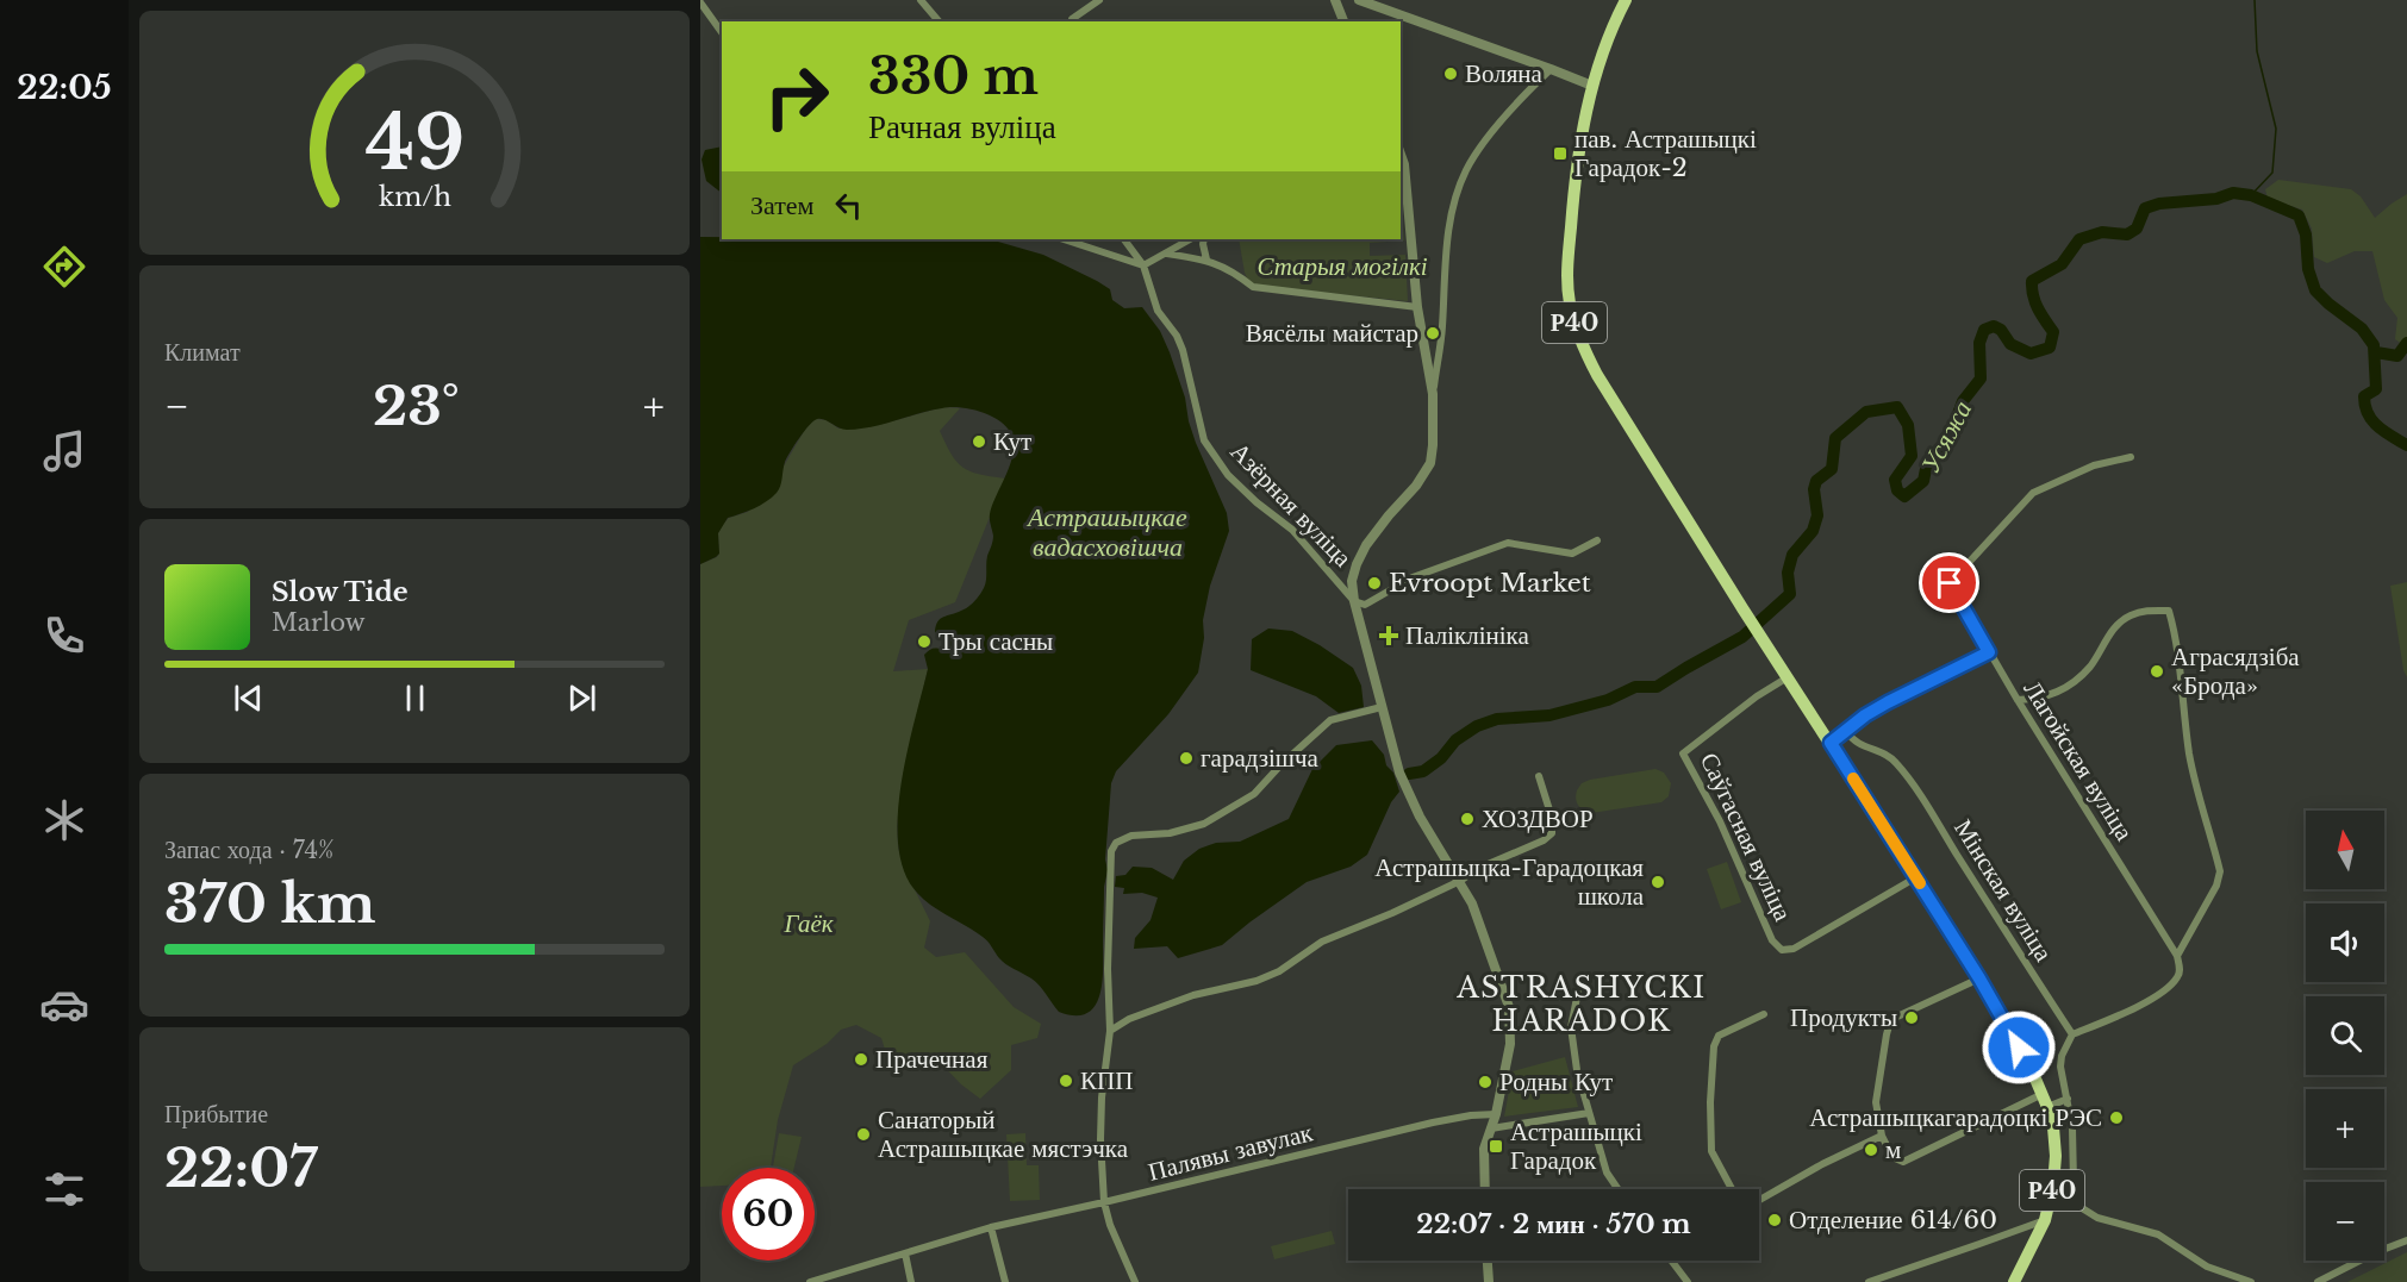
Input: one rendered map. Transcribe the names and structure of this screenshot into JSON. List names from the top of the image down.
{
  "streets": {
    "main road": ["Р40"],
    "street": [
      "Азёрная вуліца",
      "Лагойская вуліца",
      "Саўгасная вуліца",
      "Мінская вуліца",
      "Палявы завулак"
    ]
  },
  "crossings": [
    ["Р40", "Саўгасная вуліца"]
  ],
  "districts": ["ASTRASHYCKI HARADOK"],
  "water": ["Усяжа", "Астрашыцкае вадасховішча"],
  "parks": ["Старыя могілкі", "Гаёк"],
  "places": {
    "other": [
      "Воляна",
      "Вясёлы майстар",
      "Кут",
      "Evroopt Market",
      "Тры сасны",
      "Аграсядзіба «Брода»",
      "гарадзішча",
      "ХОЗДВОР",
      "Астрашыцка-Гарадоцкая школа",
      "Продукты",
      "Прачечная",
      "КПП",
      "Родны Кут",
      "Астрашыцкагарадоцкі РЭС",
      "Санаторый Астрашыцкае мястэчка",
      "м",
      "Отделение 614/60"
    ],
    "transit": ["пав. Астрашыцкі Гарадок-2", "Астрашыцкі Гарадок"],
    "health": ["Паліклініка"]
  },
  "north": "top",
  "page": {
    "tabs": "22:05",
    "turn": ["330 m", "Рачная вуліца"],
    "then": "Затем",
    "tile": [
      "Климат",
      ["Запас хода · 74%", "370 km"],
      ["Прибытие", "22:07"]
    ],
    "heat": ["−", "23°", "+"],
    "song": ["Slow Tide", "Marlow"],
    "map_buttons": ["+", "−"],
    "limit": "60",
    "trip": "22:07 · 2 мин · 570 m",
    "gauge": ["49", "km/h"]
  }
}
